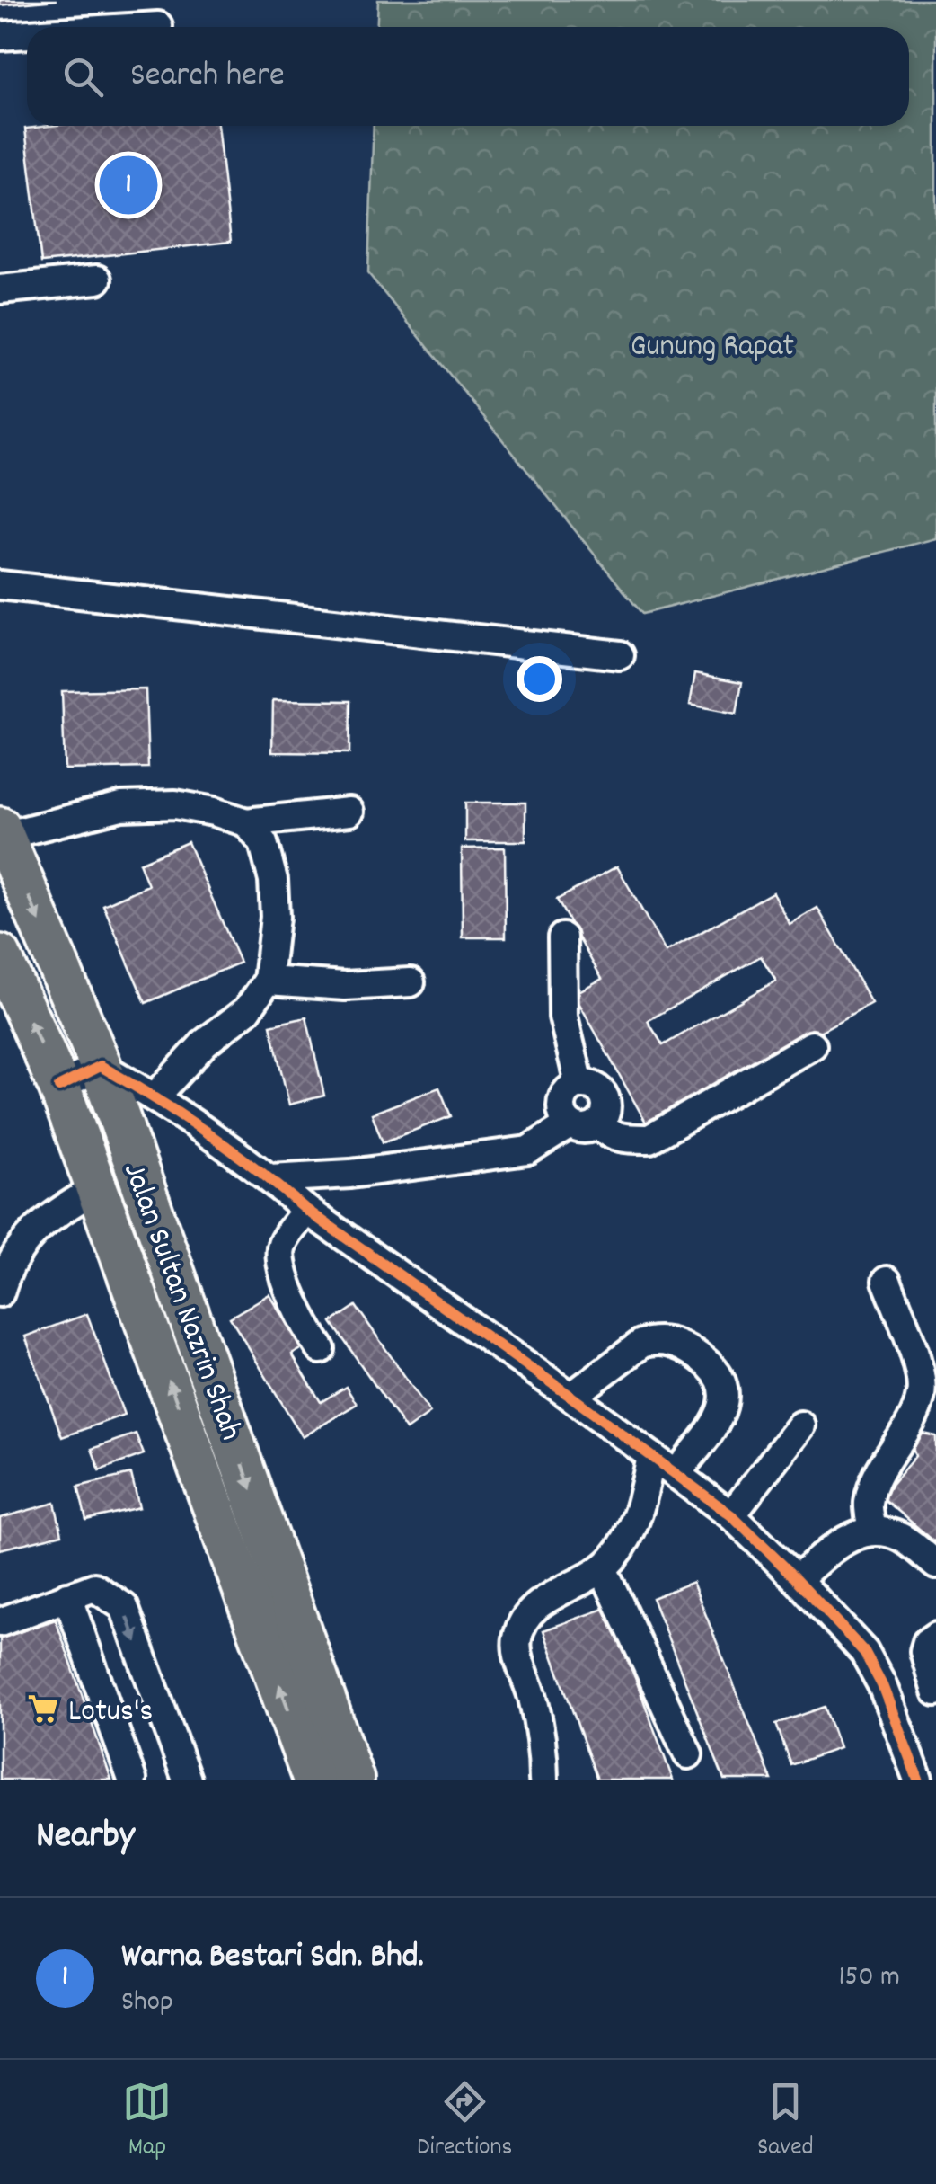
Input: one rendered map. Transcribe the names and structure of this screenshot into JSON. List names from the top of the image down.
{
  "streets": {
    "highway": ["Jalan Sultan Nazrin Shah"]
  },
  "parks": ["Gunung Rapat"],
  "places": {
    "supermarket": ["Lotus's"]
  },
  "page": {
    "search": "Search here",
    "pins": "1",
    "heading": "Nearby",
    "list": [
      {
        "mark": "1",
        "name": "Warna Bestari Sdn. Bhd.",
        "note": "Shop",
        "value": "150 m"
      }
    ],
    "nav": ["Map", "Directions", "Saved"]
  }
}
